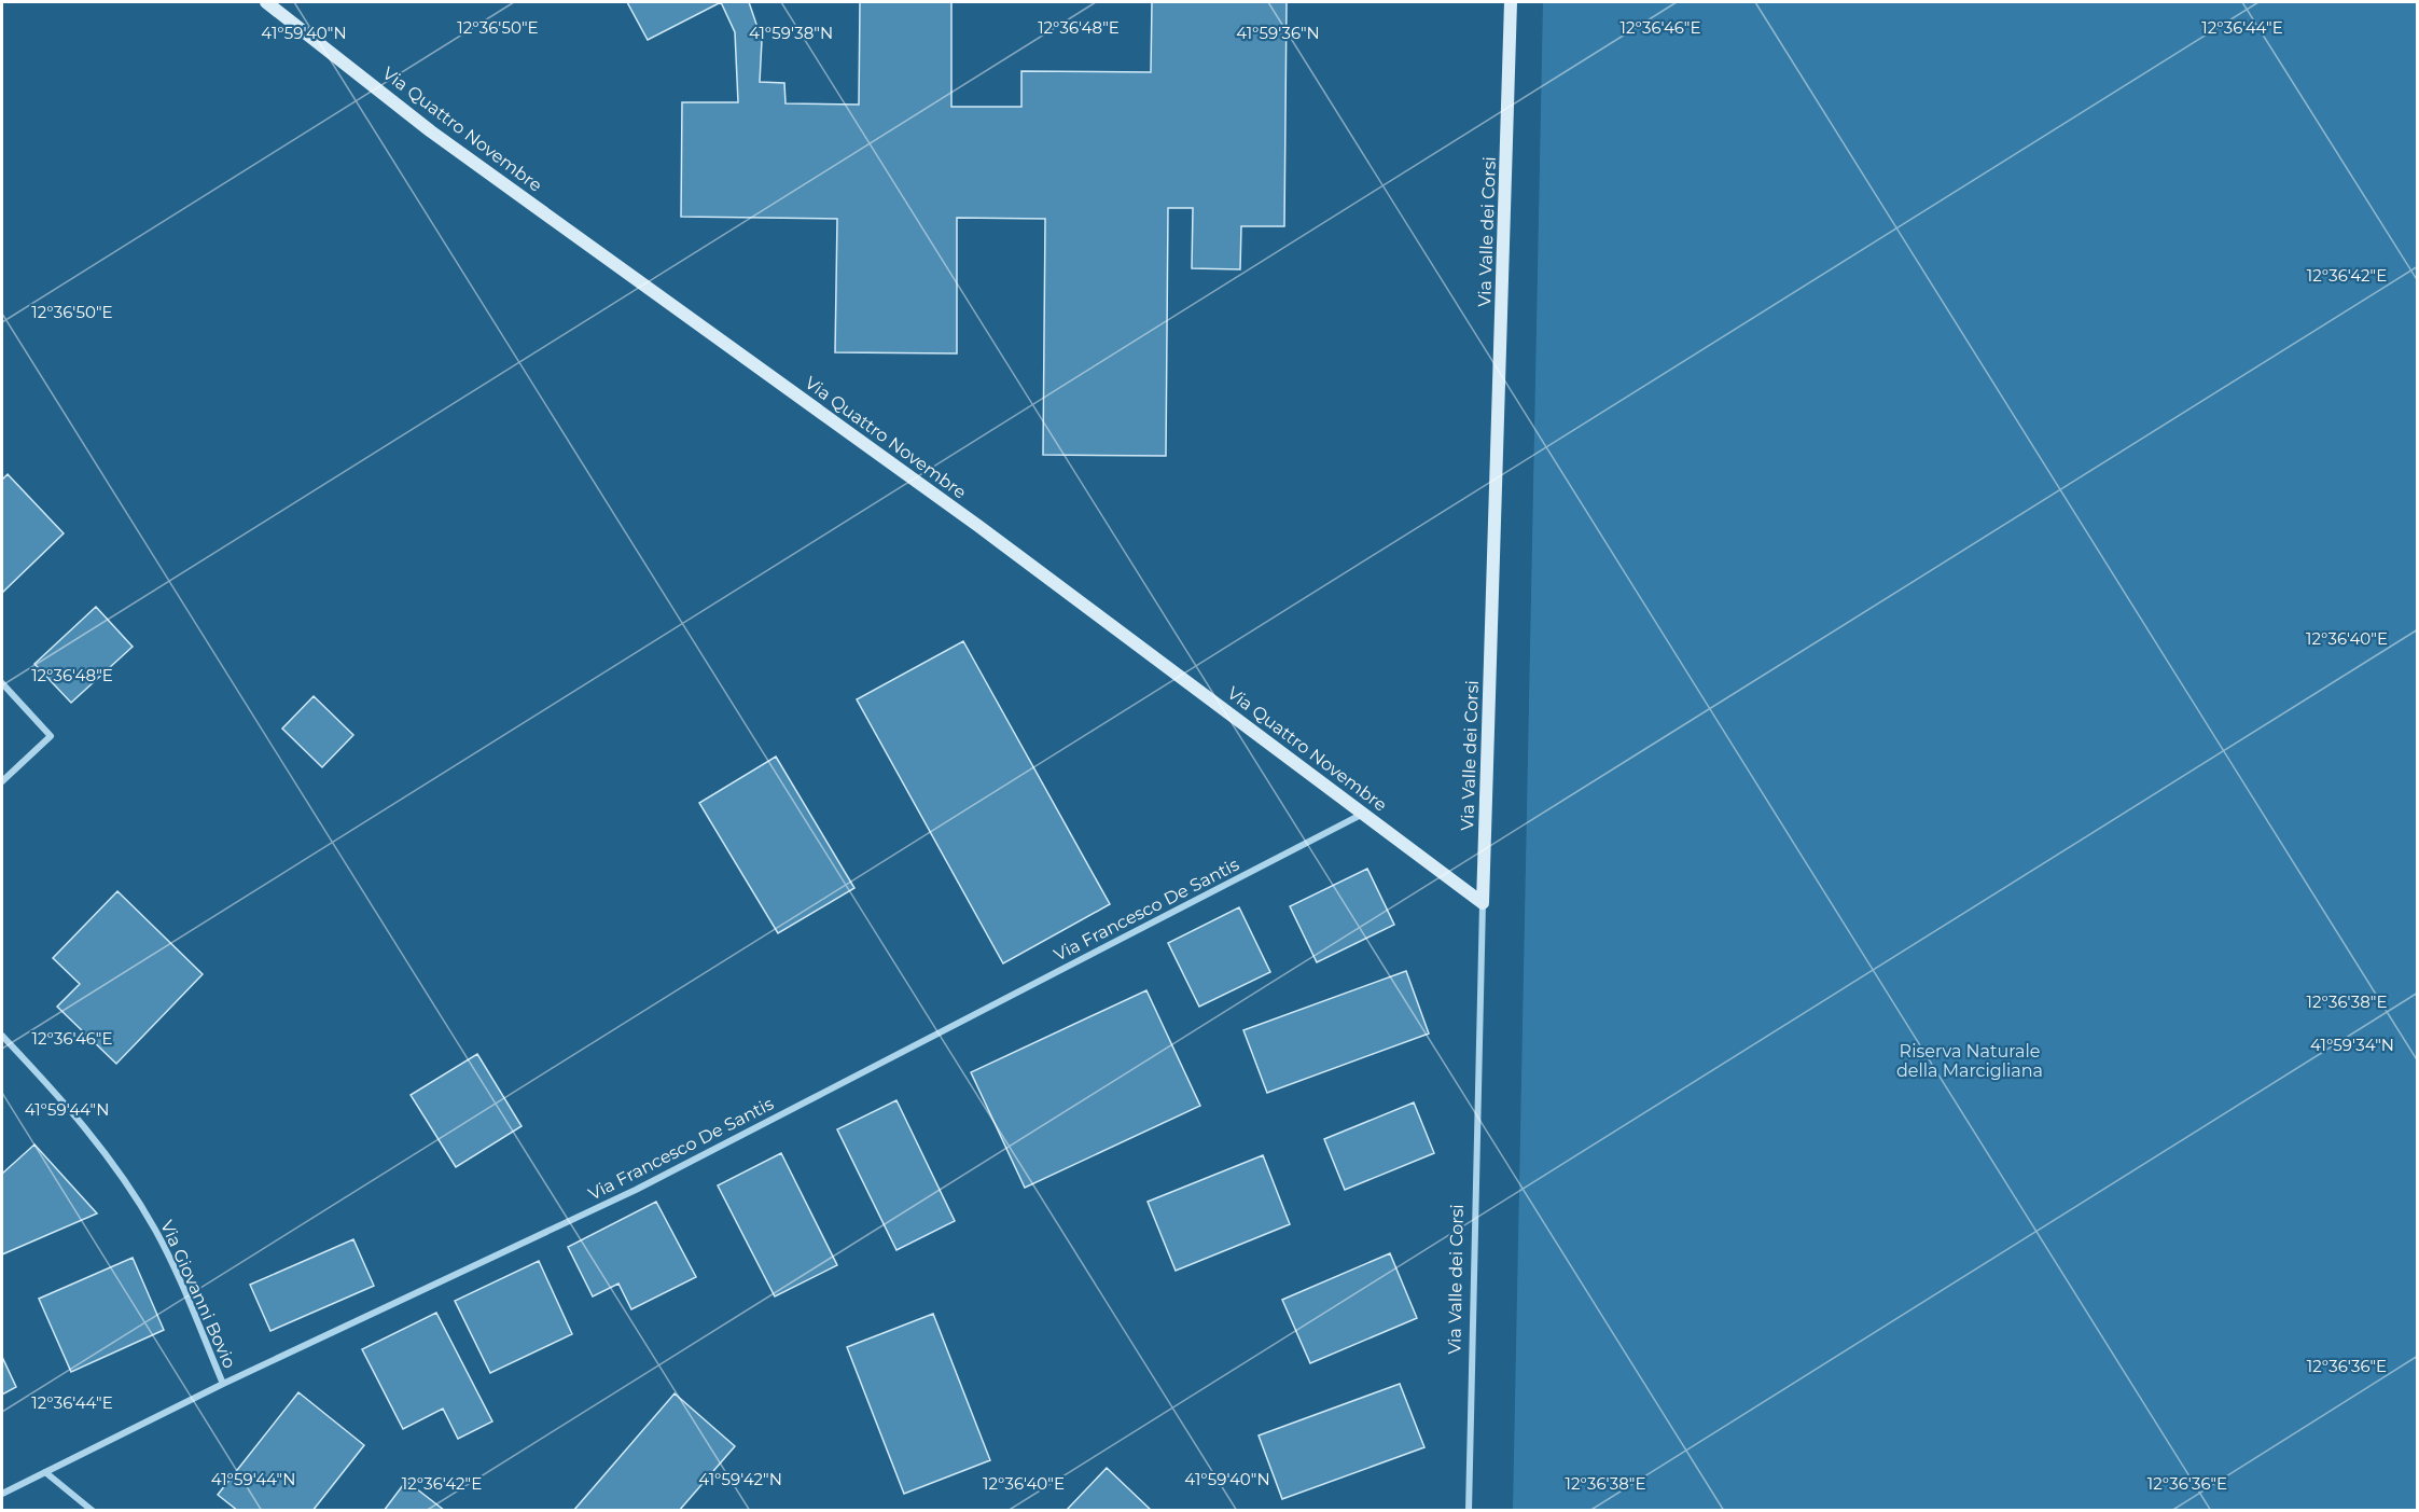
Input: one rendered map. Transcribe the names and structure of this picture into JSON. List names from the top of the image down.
{
  "streets": {
    "street": [
      "Via Quattro Novembre",
      "Via Valle dei Corsi",
      "Via Francesco De Santis",
      "Via Giovanni Bovio"
    ]
  },
  "crossings": [
    ["Via Quattro Novembre", "Via Valle dei Corsi"],
    ["Via Quattro Novembre", "Via Francesco De Santis"],
    ["Via Francesco De Santis", "Via Giovanni Bovio"]
  ],
  "parks": ["Riserva Naturale della Marcigliana"],
  "coordinates": [
    "12°36'50\"E",
    "12°36'48\"E",
    "12°36'46\"E",
    "12°36'44\"E",
    "41°59'36\"N",
    "41°59'40\"N",
    "41°59'38\"N",
    "12°36'42\"E",
    "12°36'40\"E",
    "12°36'38\"E",
    "41°59'34\"N",
    "41°59'44\"N",
    "12°36'36\"E",
    "41°59'42\"N"
  ]
}
